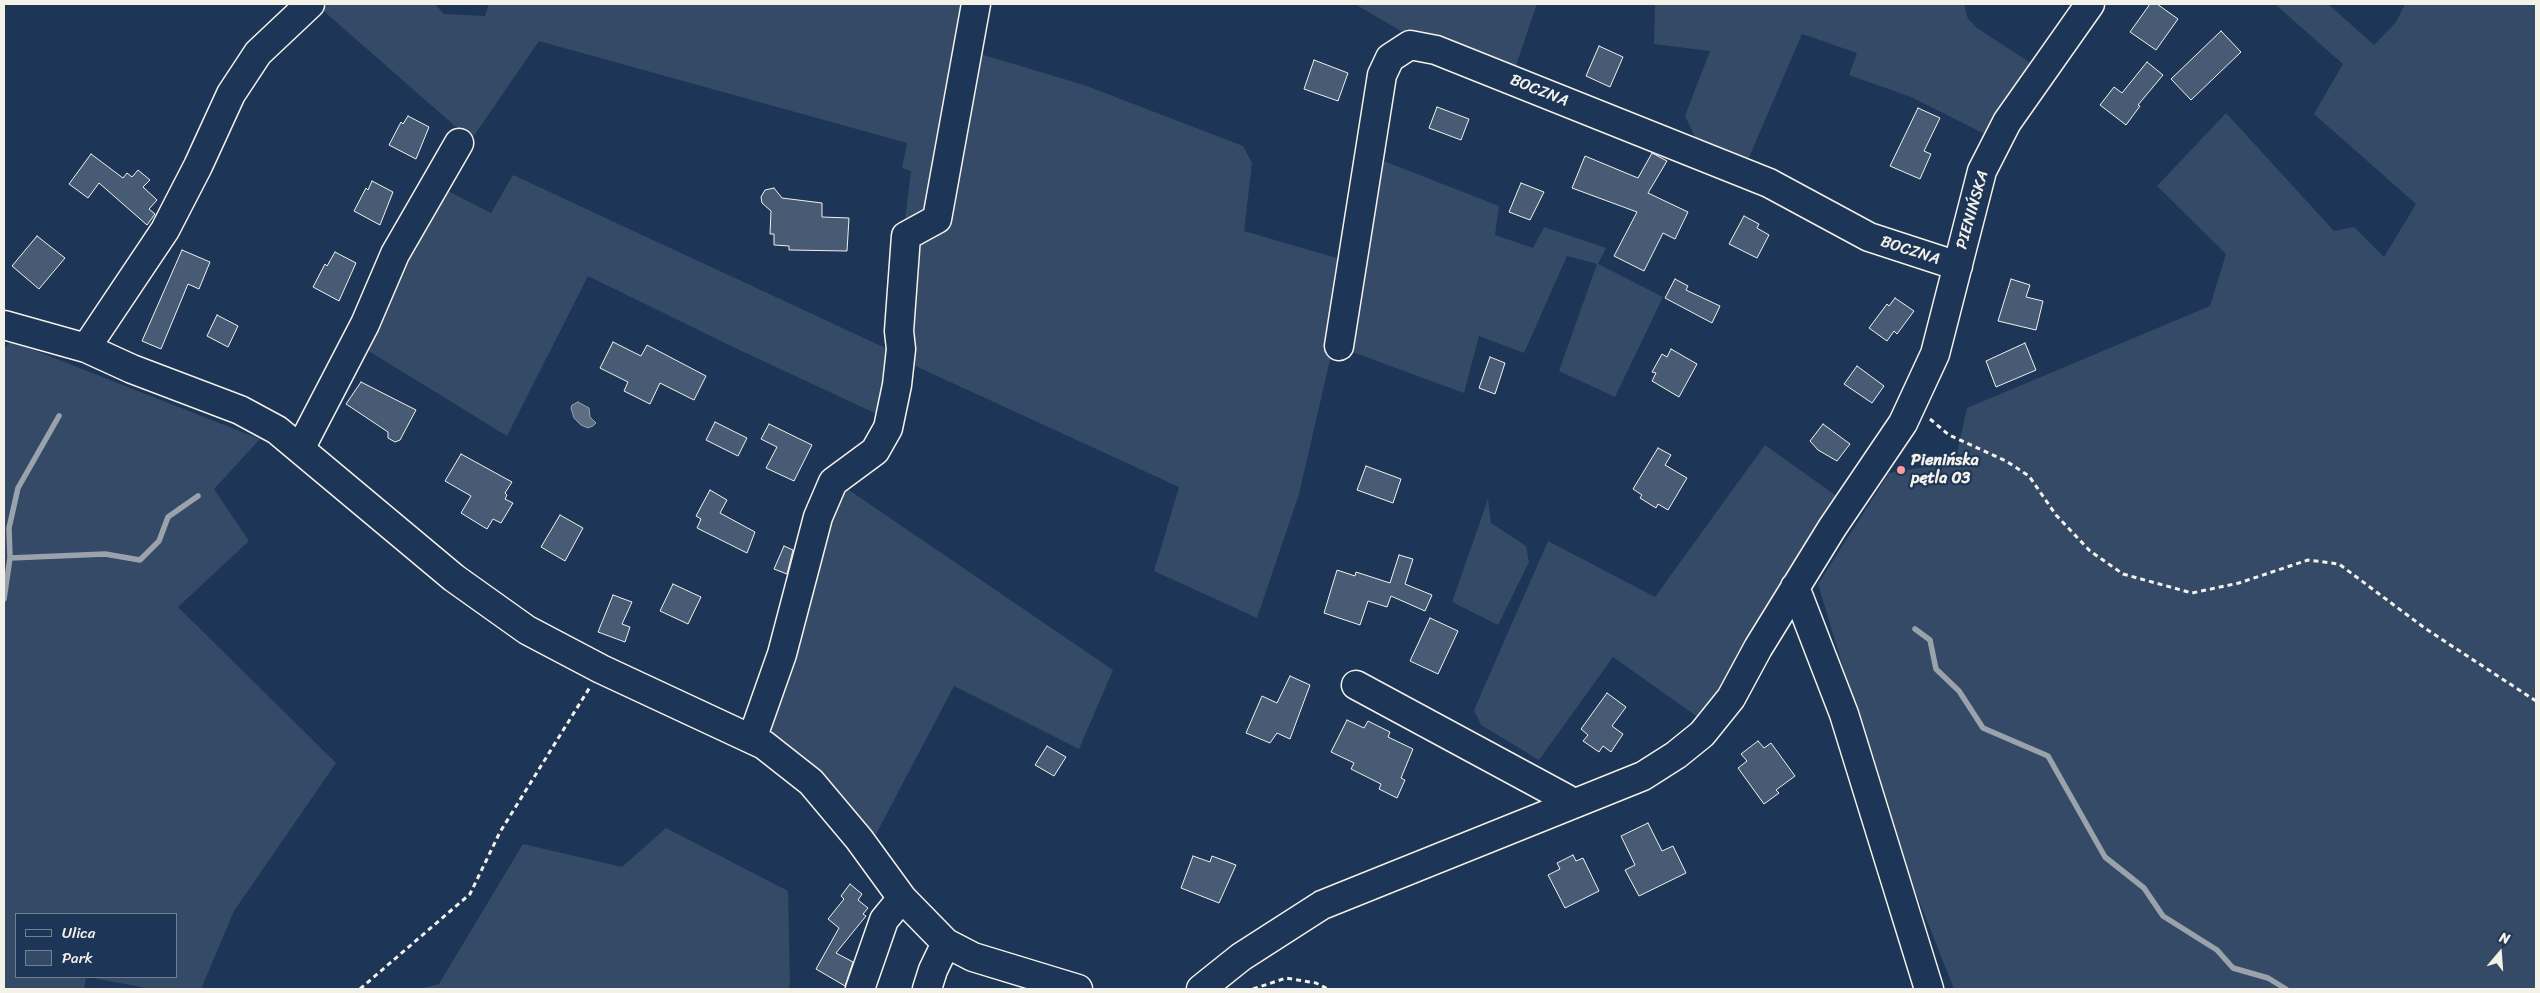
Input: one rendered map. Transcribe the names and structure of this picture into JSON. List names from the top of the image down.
{
  "streets": {
    "street": ["BOCZNA", "PIENIŃSKA"]
  },
  "crossings": [
    ["BOCZNA", "PIENIŃSKA"]
  ],
  "places": ["Pienińska pętla 03"],
  "legend": ["Ulica", "Park"],
  "north": "top"
}
